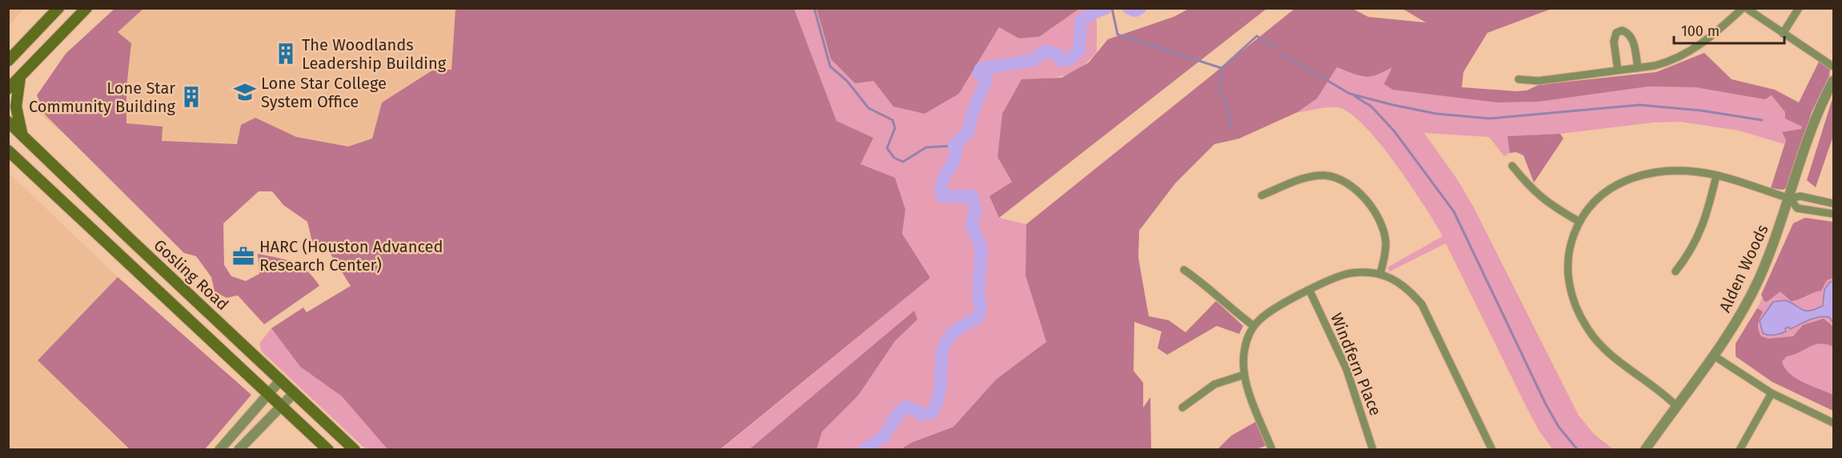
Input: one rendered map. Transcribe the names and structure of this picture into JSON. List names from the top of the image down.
{
  "streets": {
    "main road": ["Gosling Road"],
    "street": ["Alden Woods", "Windfern Place"]
  },
  "places": {
    "building": ["The Woodlands Leadership Building", "Lone Star Community Building"],
    "school or university": ["Lone Star College System Office"],
    "office": ["HARC (Houston Advanced Research Center)"]
  },
  "scale_bar": "100 m"
}
